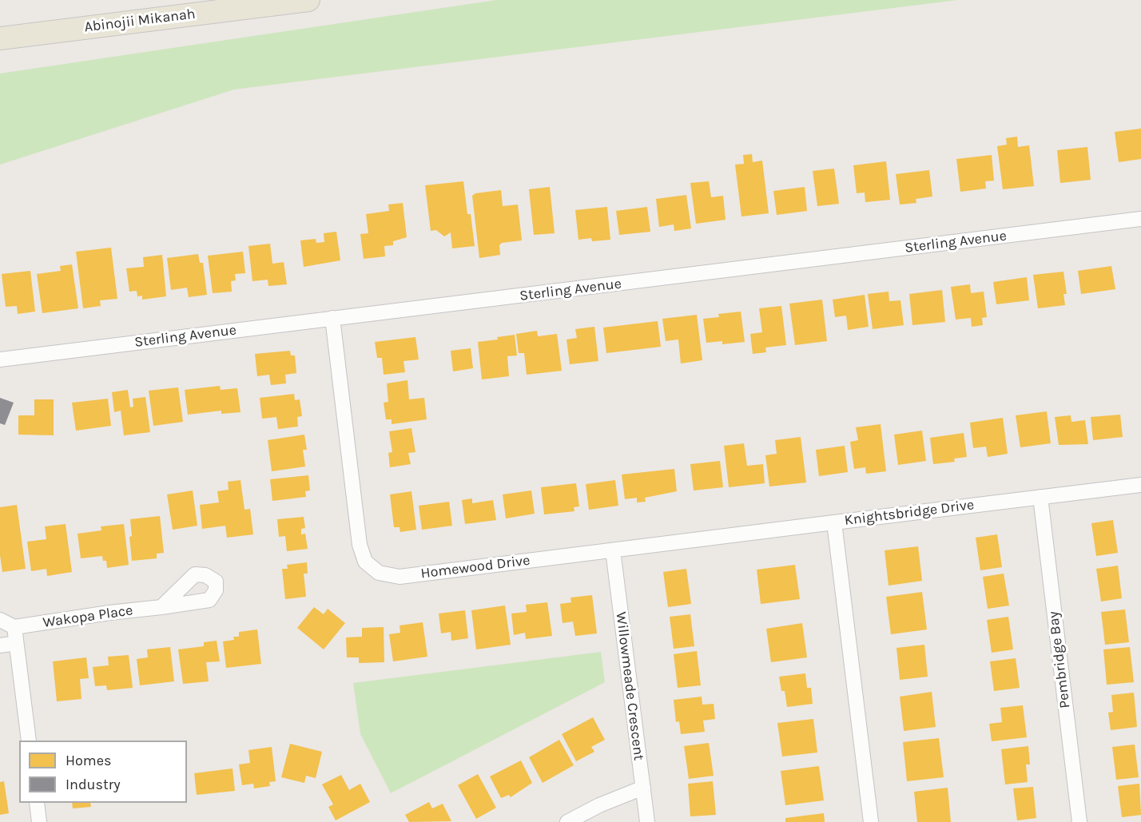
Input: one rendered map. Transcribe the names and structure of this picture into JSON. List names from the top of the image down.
{
  "streets": {
    "main road": ["Abinojii Mikanah"],
    "street": [
      "Sterling Avenue",
      "Knightsbridge Drive",
      "Homewood Drive",
      "Wakopa Place",
      "Pembridge Bay",
      "Willowmeade Crescent"
    ]
  },
  "crossings": [
    ["Sterling Avenue", "Homewood Drive"],
    ["Knightsbridge Drive", "Homewood Drive"],
    ["Knightsbridge Drive", "Pembridge Bay"],
    ["Homewood Drive", "Willowmeade Crescent"]
  ],
  "legend": ["Homes", "Industry"]
}
